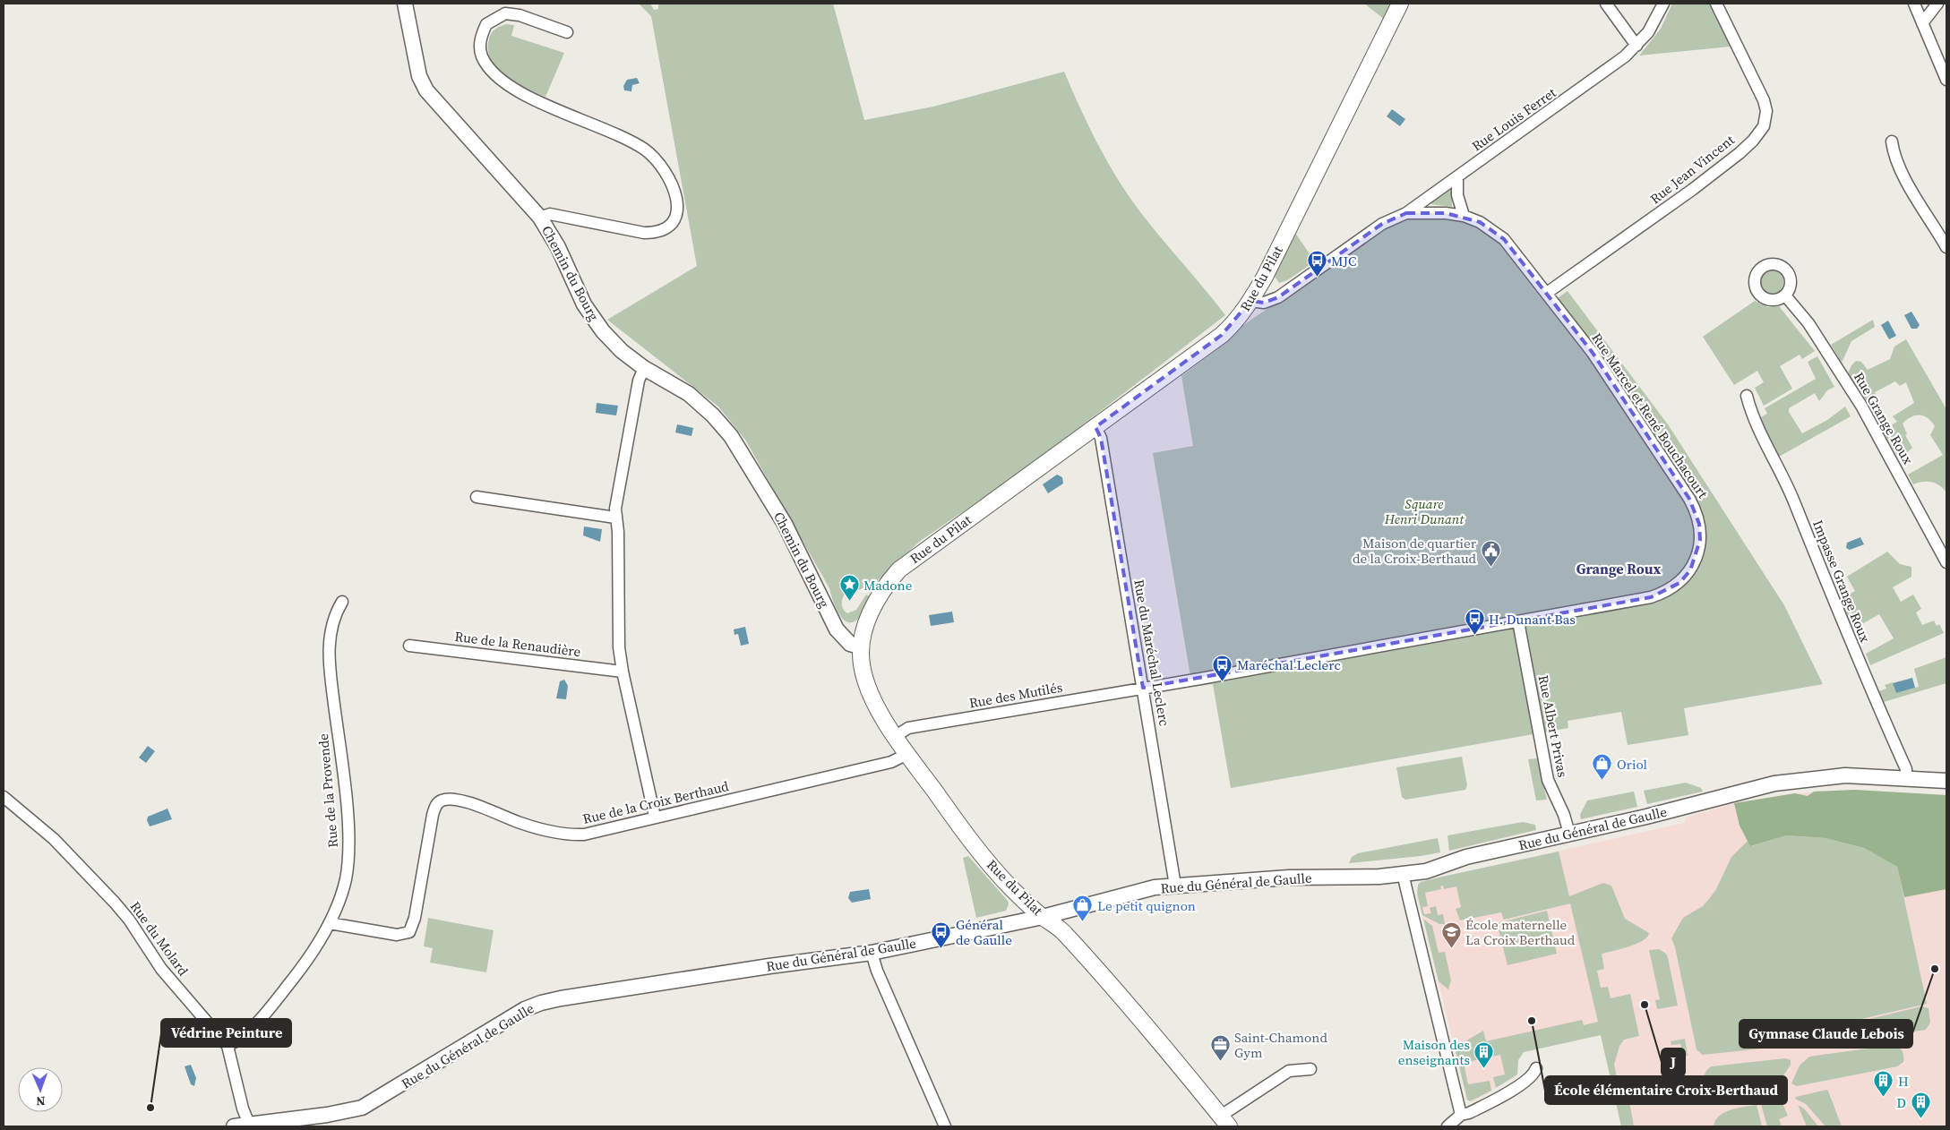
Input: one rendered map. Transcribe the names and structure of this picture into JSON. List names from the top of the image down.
{
  "streets": {
    "main road": ["Rue du Pilat"],
    "street": [
      "Rue Louis Ferret",
      "Rue Jean Vincent",
      "Chemin du Bourg",
      "Rue Marcel et René Bouchacourt",
      "Rue Grange Roux",
      "Impasse Grange Roux",
      "Rue de la Renaudière",
      "Rue du Maréchal Leclerc",
      "Rue des Mutilés",
      "Rue Albert Privas",
      "Rue de la Provende",
      "Rue de la Croix Berthaud",
      "Rue du Général de Gaulle",
      "Rue du Molard"
    ]
  },
  "crossings": [
    ["Rue Louis Ferret", "Rue Marcel et René Bouchacourt"],
    ["Rue Jean Vincent", "Rue Marcel et René Bouchacourt"],
    ["Chemin du Bourg", "Rue du Pilat"],
    ["Rue du Pilat", "Rue Marcel et René Bouchacourt"],
    ["Rue du Pilat", "Rue du Maréchal Leclerc"],
    ["Rue du Pilat", "Rue des Mutilés"],
    ["Rue du Pilat", "Rue de la Croix Berthaud"],
    ["Rue du Pilat", "Rue du Général de Gaulle"],
    ["Rue Marcel et René Bouchacourt", "Rue du Maréchal Leclerc"],
    ["Rue Marcel et René Bouchacourt", "Rue des Mutilés"],
    ["Rue Marcel et René Bouchacourt", "Rue Albert Privas"],
    ["Impasse Grange Roux", "Rue du Général de Gaulle"],
    ["Rue du Maréchal Leclerc", "Rue des Mutilés"],
    ["Rue du Maréchal Leclerc", "Rue du Général de Gaulle"],
    ["Rue Albert Privas", "Rue du Général de Gaulle"],
    ["Rue de la Provende", "Rue de la Croix Berthaud"],
    ["Rue de la Provende", "Rue du Molard"],
    ["Rue du Général de Gaulle", "Rue du Molard"]
  ],
  "districts": ["Grange Roux"],
  "parks": ["Square Henri Dunant"],
  "places": {
    "bus stop": [
      "MJC",
      "H. Dunant Bas",
      "Maréchal Leclerc",
      "Général de Gaulle"
    ],
    "public building": ["Maison de quartier de la Croix-Berthaud"],
    "place": ["Madone"],
    "shop": ["Oriol", "Le petit quignon"],
    "school or university": ["École maternelle La Croix Berthaud"],
    "other": [
      "Gymnase Claude Lebois",
      "J",
      "École élémentaire Croix-Berthaud",
      "Védrine Peinture"
    ],
    "office": ["Saint-Chamond Gym"],
    "building": ["Maison des enseignants", "H", "D"]
  },
  "north": "bottom"
}
